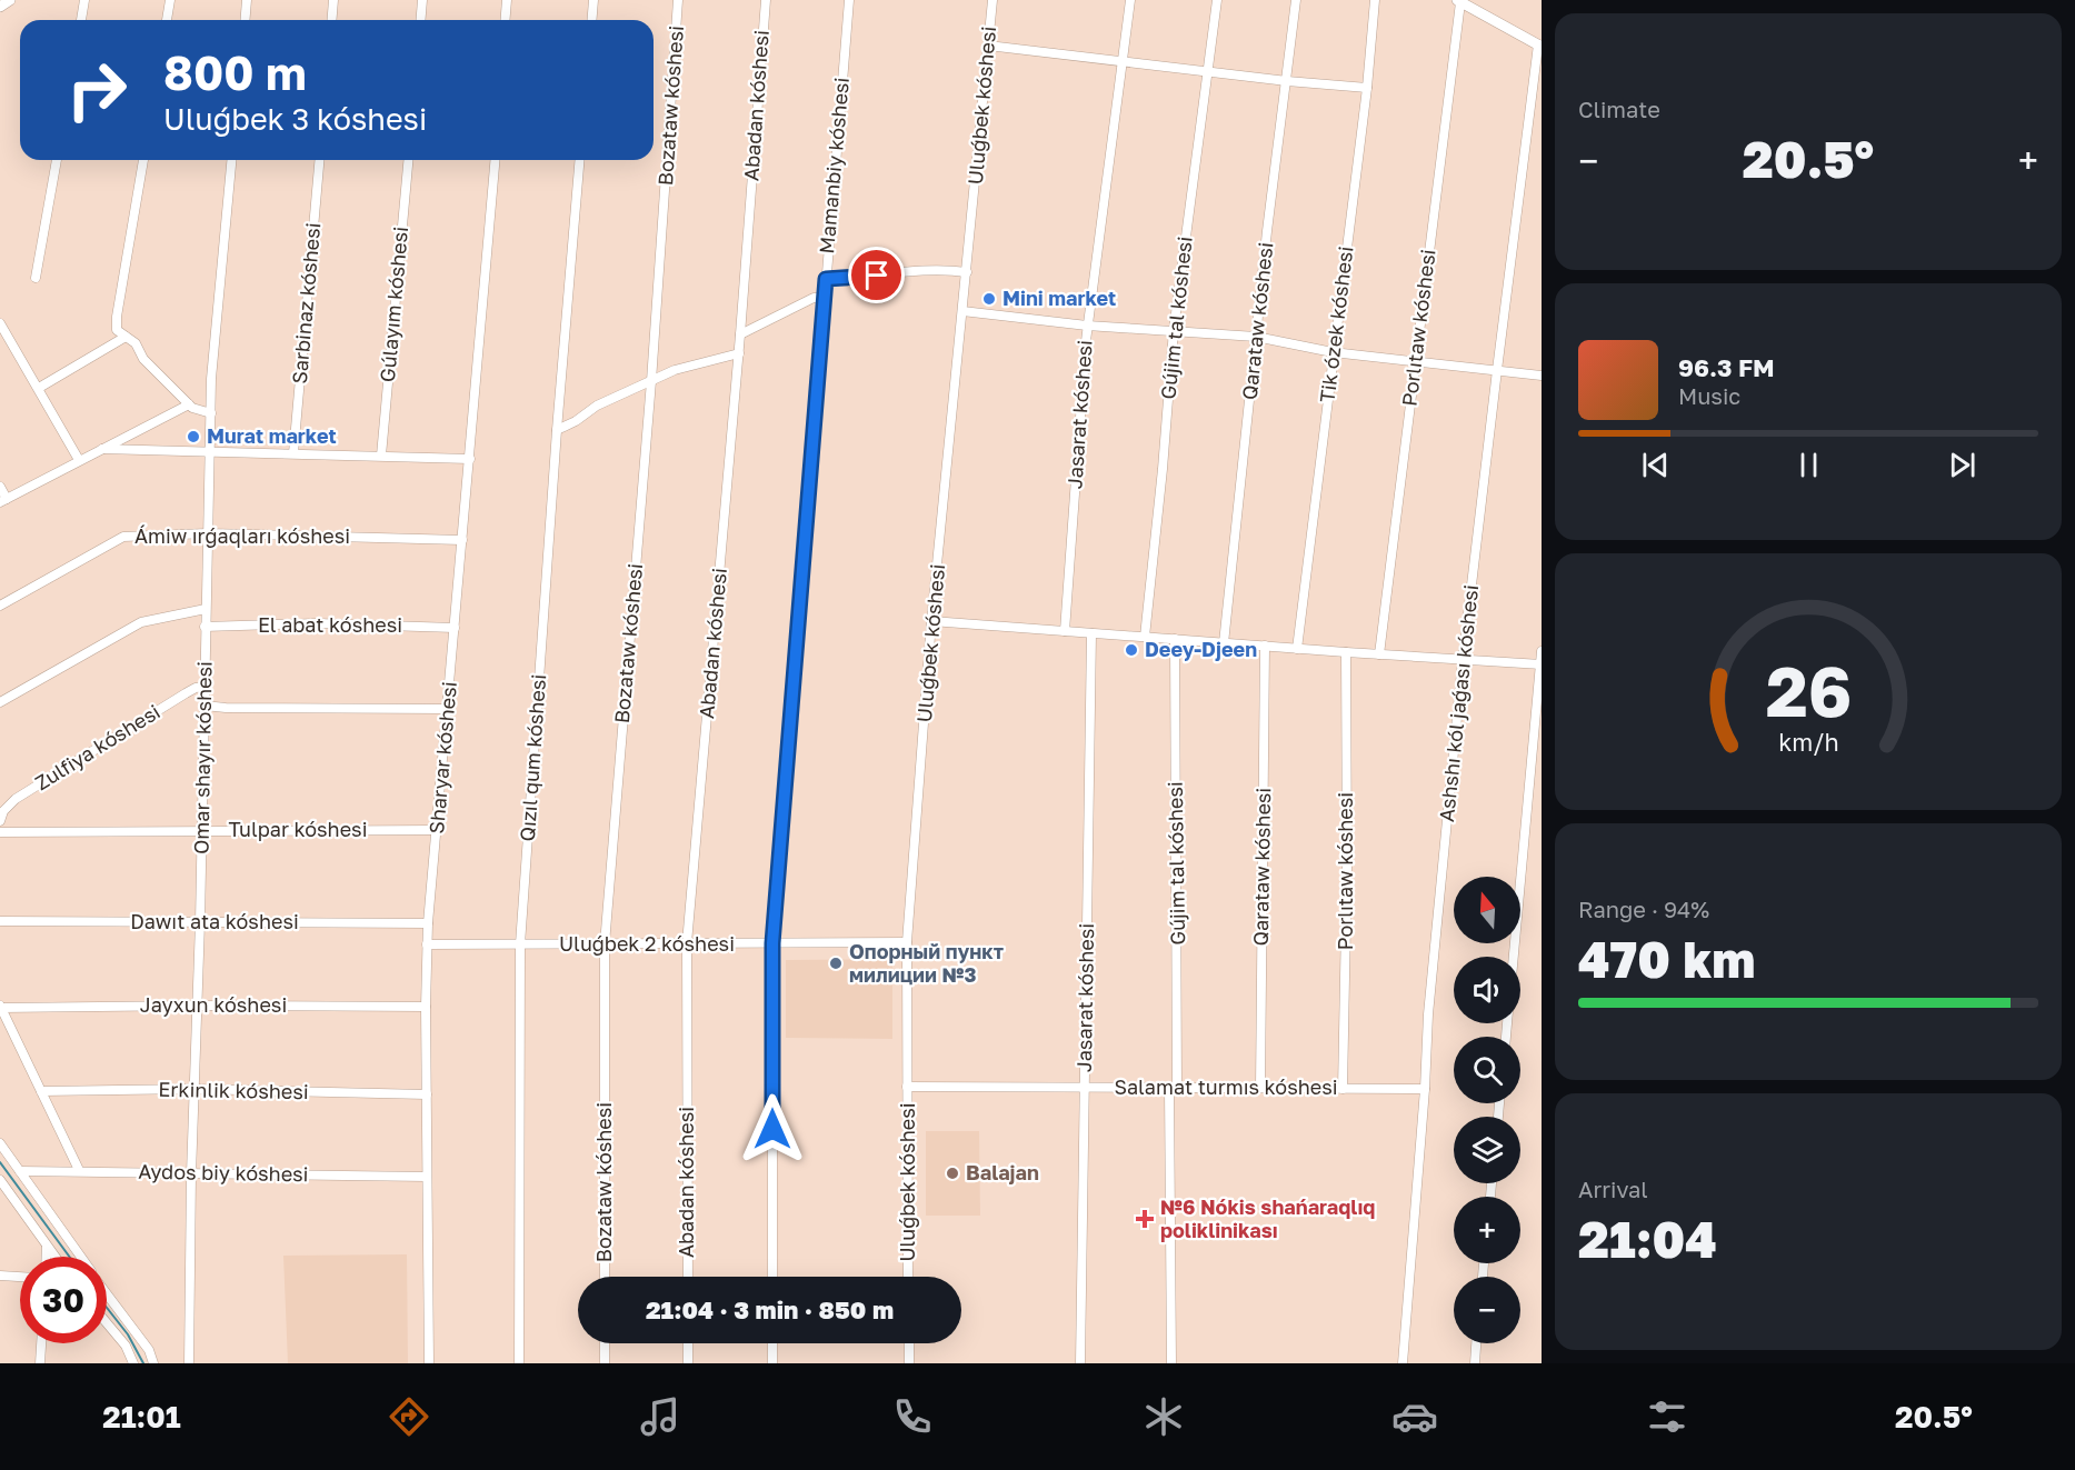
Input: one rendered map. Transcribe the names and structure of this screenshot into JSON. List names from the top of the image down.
{
  "streets": {
    "street": [
      "Bozataw kóshesi",
      "Abadan kóshesi",
      "Uluǵbek kóshesi",
      "Mamanbiy kóshesi",
      "Sarbinaz kóshesi",
      "Gúlayım kóshesi",
      "Gújim tal kóshesi",
      "Qarataw kóshesi",
      "Tik ózek kóshesi",
      "Porlıtaw kóshesi",
      "Jasarat kóshesi",
      "Ámiw ırǵaqları kóshesi",
      "El abat kóshesi",
      "Ashshı kól jaǵası kóshesi",
      "Zulfiya kóshesi",
      "Omar shayır kóshesi",
      "Sharyar kóshesi",
      "Qızıl qum kóshesi",
      "Tulpar kóshesi",
      "Dawıt ata kóshesi",
      "Uluǵbek 2 kóshesi",
      "Jayxun kóshesi",
      "Salamat turmıs kóshesi",
      "Erkinlik kóshesi",
      "Aydos biy kóshesi"
    ]
  },
  "crossings": [
    ["Bozataw kóshesi", "Uluǵbek 2 kóshesi"],
    ["Abadan kóshesi", "Uluǵbek 2 kóshesi"],
    ["Uluǵbek kóshesi", "Uluǵbek 2 kóshesi"],
    ["Uluǵbek kóshesi", "Salamat turmıs kóshesi"],
    ["Mamanbiy kóshesi", "Uluǵbek 2 kóshesi"],
    ["Gújim tal kóshesi", "Salamat turmıs kóshesi"],
    ["Qarataw kóshesi", "Salamat turmıs kóshesi"],
    ["Porlıtaw kóshesi", "Salamat turmıs kóshesi"],
    ["Jasarat kóshesi", "Salamat turmıs kóshesi"],
    ["Ámiw ırǵaqları kóshesi", "Omar shayır kóshesi"],
    ["Ámiw ırǵaqları kóshesi", "Sharyar kóshesi"],
    ["El abat kóshesi", "Omar shayır kóshesi"],
    ["El abat kóshesi", "Sharyar kóshesi"],
    ["Ashshı kól jaǵası kóshesi", "Salamat turmıs kóshesi"],
    ["Zulfiya kóshesi", "Omar shayır kóshesi"],
    ["Omar shayır kóshesi", "Tulpar kóshesi"],
    ["Omar shayır kóshesi", "Dawıt ata kóshesi"],
    ["Omar shayır kóshesi", "Jayxun kóshesi"],
    ["Omar shayır kóshesi", "Erkinlik kóshesi"],
    ["Omar shayır kóshesi", "Aydos biy kóshesi"],
    ["Sharyar kóshesi", "Tulpar kóshesi"],
    ["Sharyar kóshesi", "Dawıt ata kóshesi"],
    ["Sharyar kóshesi", "Uluǵbek 2 kóshesi"],
    ["Sharyar kóshesi", "Jayxun kóshesi"],
    ["Sharyar kóshesi", "Erkinlik kóshesi"],
    ["Sharyar kóshesi", "Aydos biy kóshesi"],
    ["Qızıl qum kóshesi", "Uluǵbek 2 kóshesi"]
  ],
  "places": {
    "other": [
      "Mini market",
      "Murat market",
      "Deey-Djeen",
      "Опорный пункт милиции №3",
      "Balajan"
    ],
    "health": ["№6 Nókis shańaraqlıq poliklinikası"]
  },
  "north": "top",
  "page": {
    "tile": [
      "Climate",
      ["Range · 94%", "470 km"],
      ["Arrival", "21:04"]
    ],
    "turn": ["800 m", "Uluǵbek 3 kóshesi"],
    "heat": ["−", "20.5°", "+"],
    "song": ["96.3 FM", "Music"],
    "map_buttons": ["+", "−"],
    "limit": "30",
    "trip": "21:04 · 3 min · 850 m",
    "tabs": ["21:01", "20.5°"],
    "gauge": ["26", "km/h"]
  }
}
